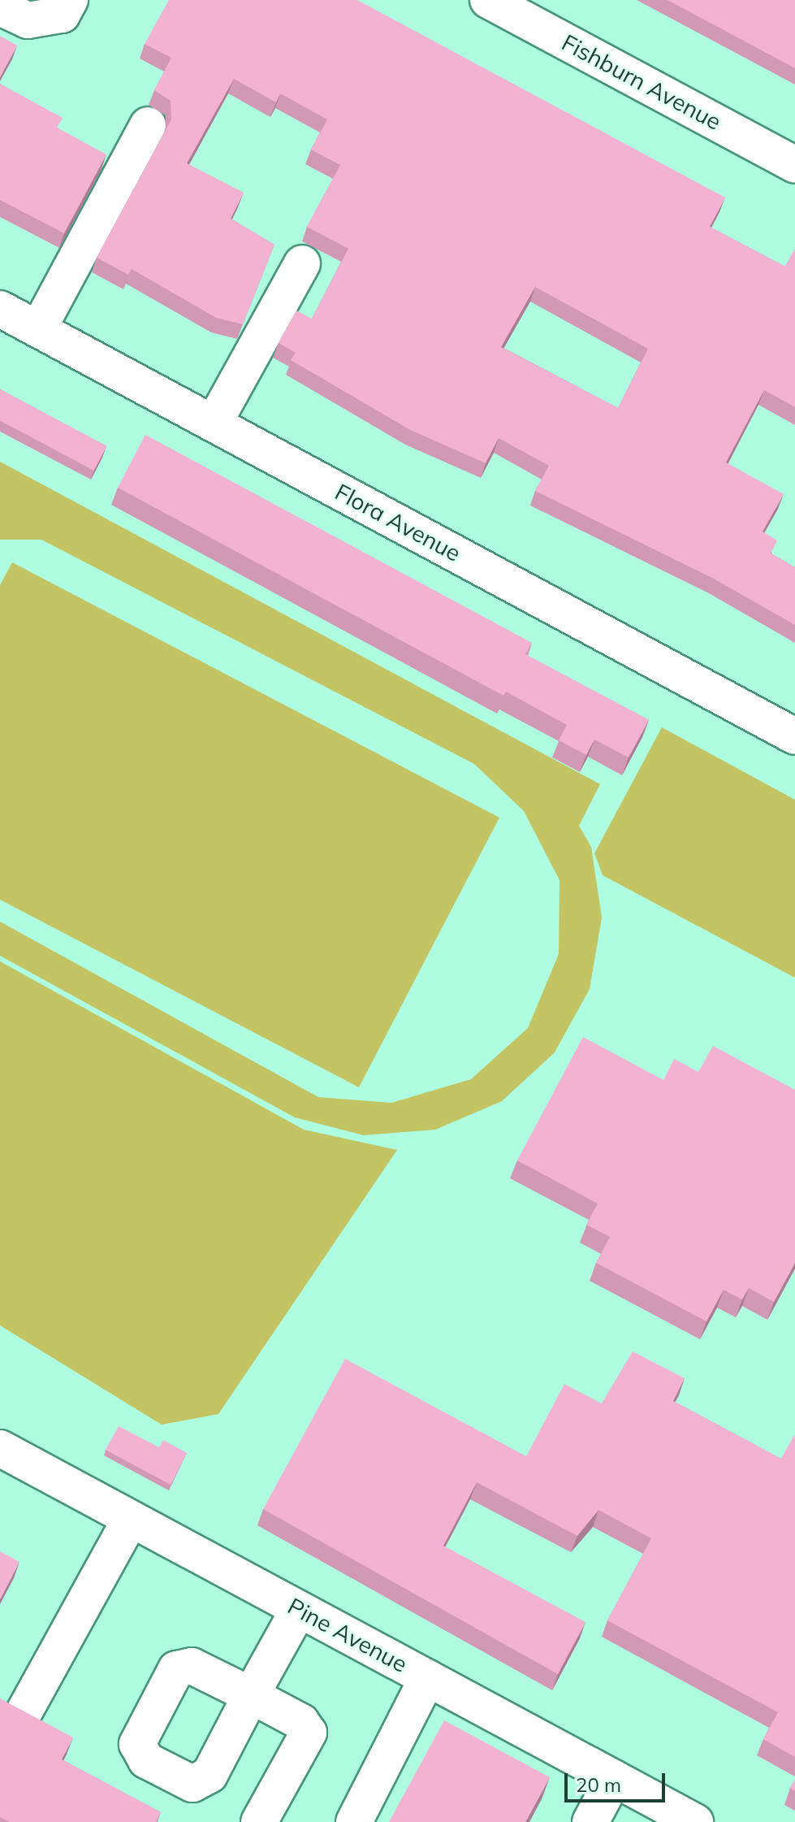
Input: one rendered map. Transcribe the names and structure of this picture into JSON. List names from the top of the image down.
{
  "streets": {
    "street": ["Fishburn Avenue", "Flora Avenue", "Pine Avenue"]
  },
  "scale_bar": "20 m"
}
